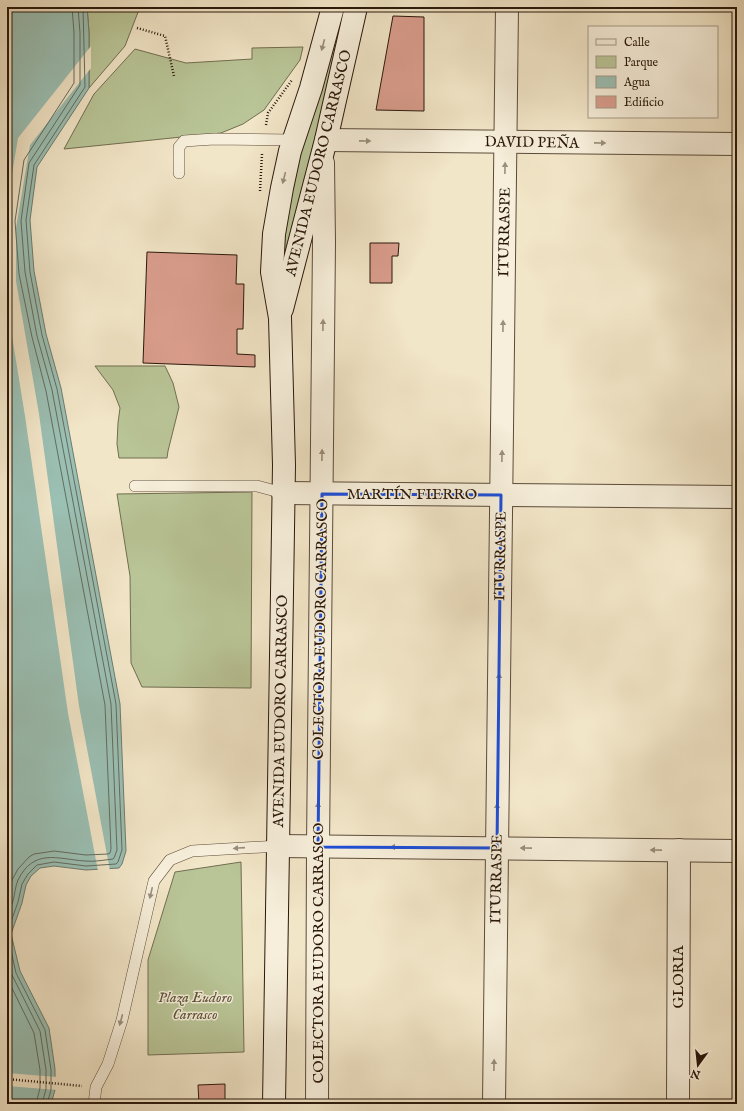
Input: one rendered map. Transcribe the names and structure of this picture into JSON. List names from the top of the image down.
{
  "streets": {
    "street": [
      "DAVID PEÑA",
      "AVENIDA EUDORO CARRASCO",
      "ITURRASPE",
      "MARTÍN FIERRO",
      "COLECTORA EUDORO CARRASCO",
      "GLORIA"
    ]
  },
  "crossings": [
    ["DAVID PEÑA", "AVENIDA EUDORO CARRASCO"],
    ["DAVID PEÑA", "ITURRASPE"],
    ["DAVID PEÑA", "COLECTORA EUDORO CARRASCO"],
    ["AVENIDA EUDORO CARRASCO", "MARTÍN FIERRO"],
    ["AVENIDA EUDORO CARRASCO", "COLECTORA EUDORO CARRASCO"],
    ["ITURRASPE", "MARTÍN FIERRO"],
    ["MARTÍN FIERRO", "COLECTORA EUDORO CARRASCO"]
  ],
  "one_way": ["DAVID PEÑA", "ITURRASPE", "COLECTORA EUDORO CARRASCO"],
  "parks": ["Plaza Eudoro Carrasco"],
  "legend": [
    "Calle",
    "Parque",
    "Agua",
    "Edificio"
  ],
  "north": "bottom"
}
